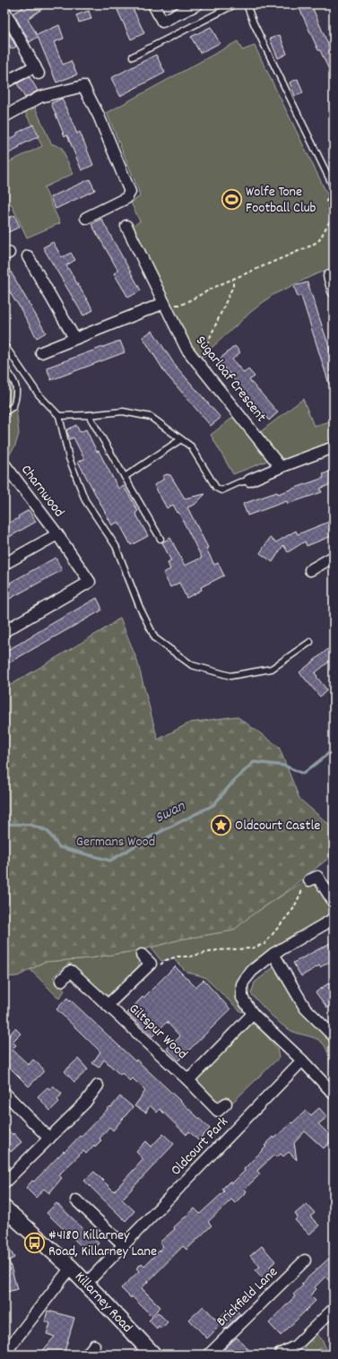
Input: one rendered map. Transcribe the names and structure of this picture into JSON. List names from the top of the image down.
{
  "streets": {
    "main road": ["Killarney Road"],
    "street": [
      "Sugarloaf Crescent",
      "Charnwood",
      "Giltspur Wood",
      "Oldcourt Park",
      "Brickfield Lane"
    ]
  },
  "crossings": [
    ["Oldcourt Park", "Killarney Road"]
  ],
  "water": ["Swan"],
  "parks": ["Germans Wood"],
  "places": {
    "sports": ["Wolfe Tone Football Club"],
    "place": ["Oldcourt Castle"],
    "bus stop": ["#4180 Killarney Road, Killarney Lane"]
  }
}
